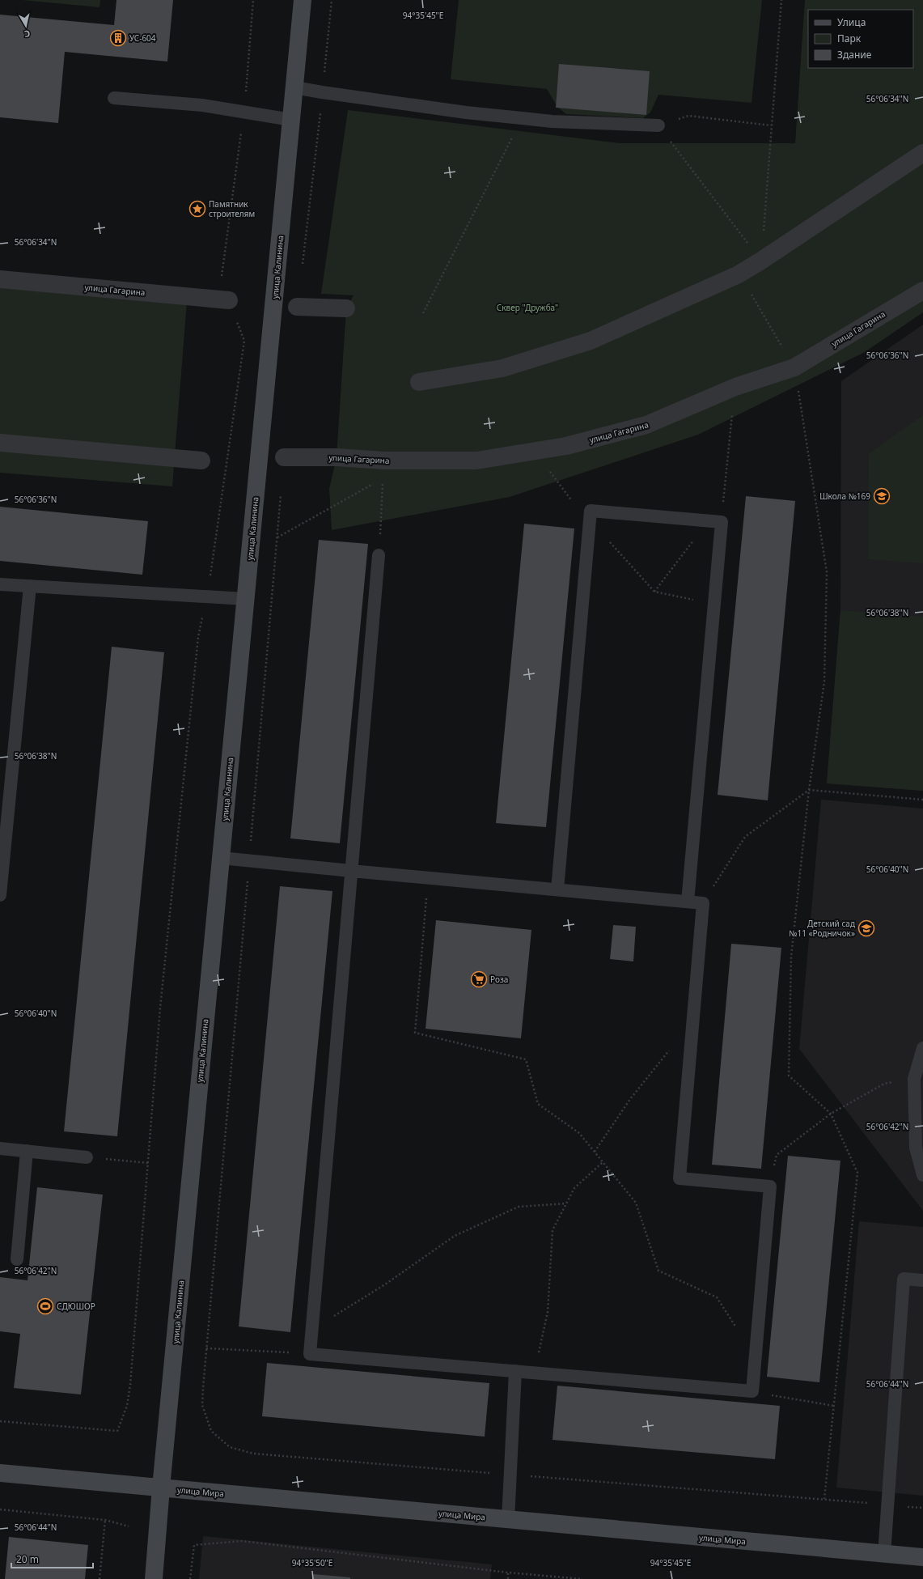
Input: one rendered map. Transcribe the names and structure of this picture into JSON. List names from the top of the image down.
{
  "streets": {
    "street": ["улица Калинина", "улица Гагарина", "улица Мира"]
  },
  "crossings": [
    ["улица Калинина", "улица Мира"]
  ],
  "parks": ["Сквер \"Дружба\""],
  "places": {
    "building": ["УС-604"],
    "place": ["Памятник строителям"],
    "school or university": ["Школа №169", "Детский сад №11 «Родничок»"],
    "supermarket": ["Роза"],
    "sports": ["СДЮШОР"]
  },
  "legend": ["Улица", "Парк", "Здание"],
  "scale_bar": "20 m",
  "north": "bottom",
  "coordinates": [
    "94°35'45\"E",
    "56°06'34\"N",
    "56°06'36\"N",
    "56°06'38\"N",
    "56°06'40\"N",
    "56°06'42\"N",
    "56°06'44\"N",
    "94°35'50\"E"
  ]
}
